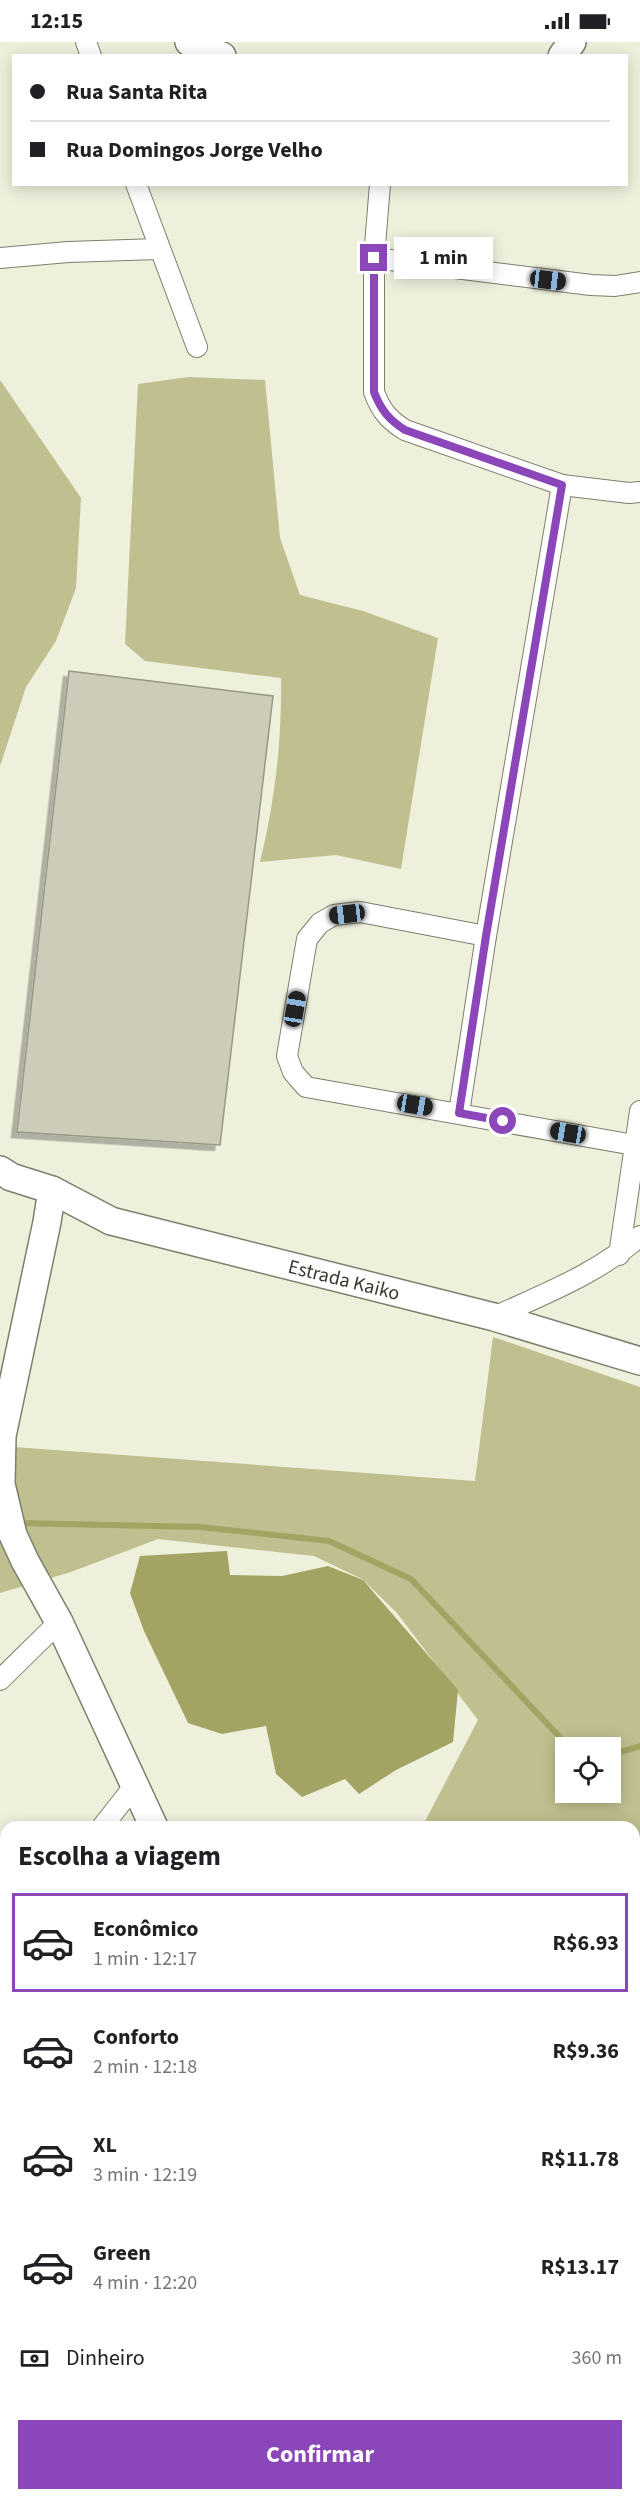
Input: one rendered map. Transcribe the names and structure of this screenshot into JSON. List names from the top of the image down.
{
  "streets": {
    "street": ["Estrada Kaiko"]
  },
  "page": {
    "status": "12:15",
    "banner": ["Rua Santa Rita", "Rua Domingos Jorge Velho"],
    "bubble": "1 min",
    "heading": "Escolha a viagem",
    "list": [
      {
        "name": "Econômico",
        "note": "1 min · 12:17",
        "value": "R$6.93"
      },
      {
        "name": "Conforto",
        "note": "2 min · 12:18",
        "value": "R$9.36"
      },
      {
        "name": "XL",
        "note": "3 min · 12:19",
        "value": "R$11.78"
      },
      {
        "name": "Green",
        "note": "4 min · 12:20",
        "value": "R$13.17"
      }
    ],
    "pay": ["Dinheiro", "360 m"],
    "buttons": "Confirmar"
  }
}
